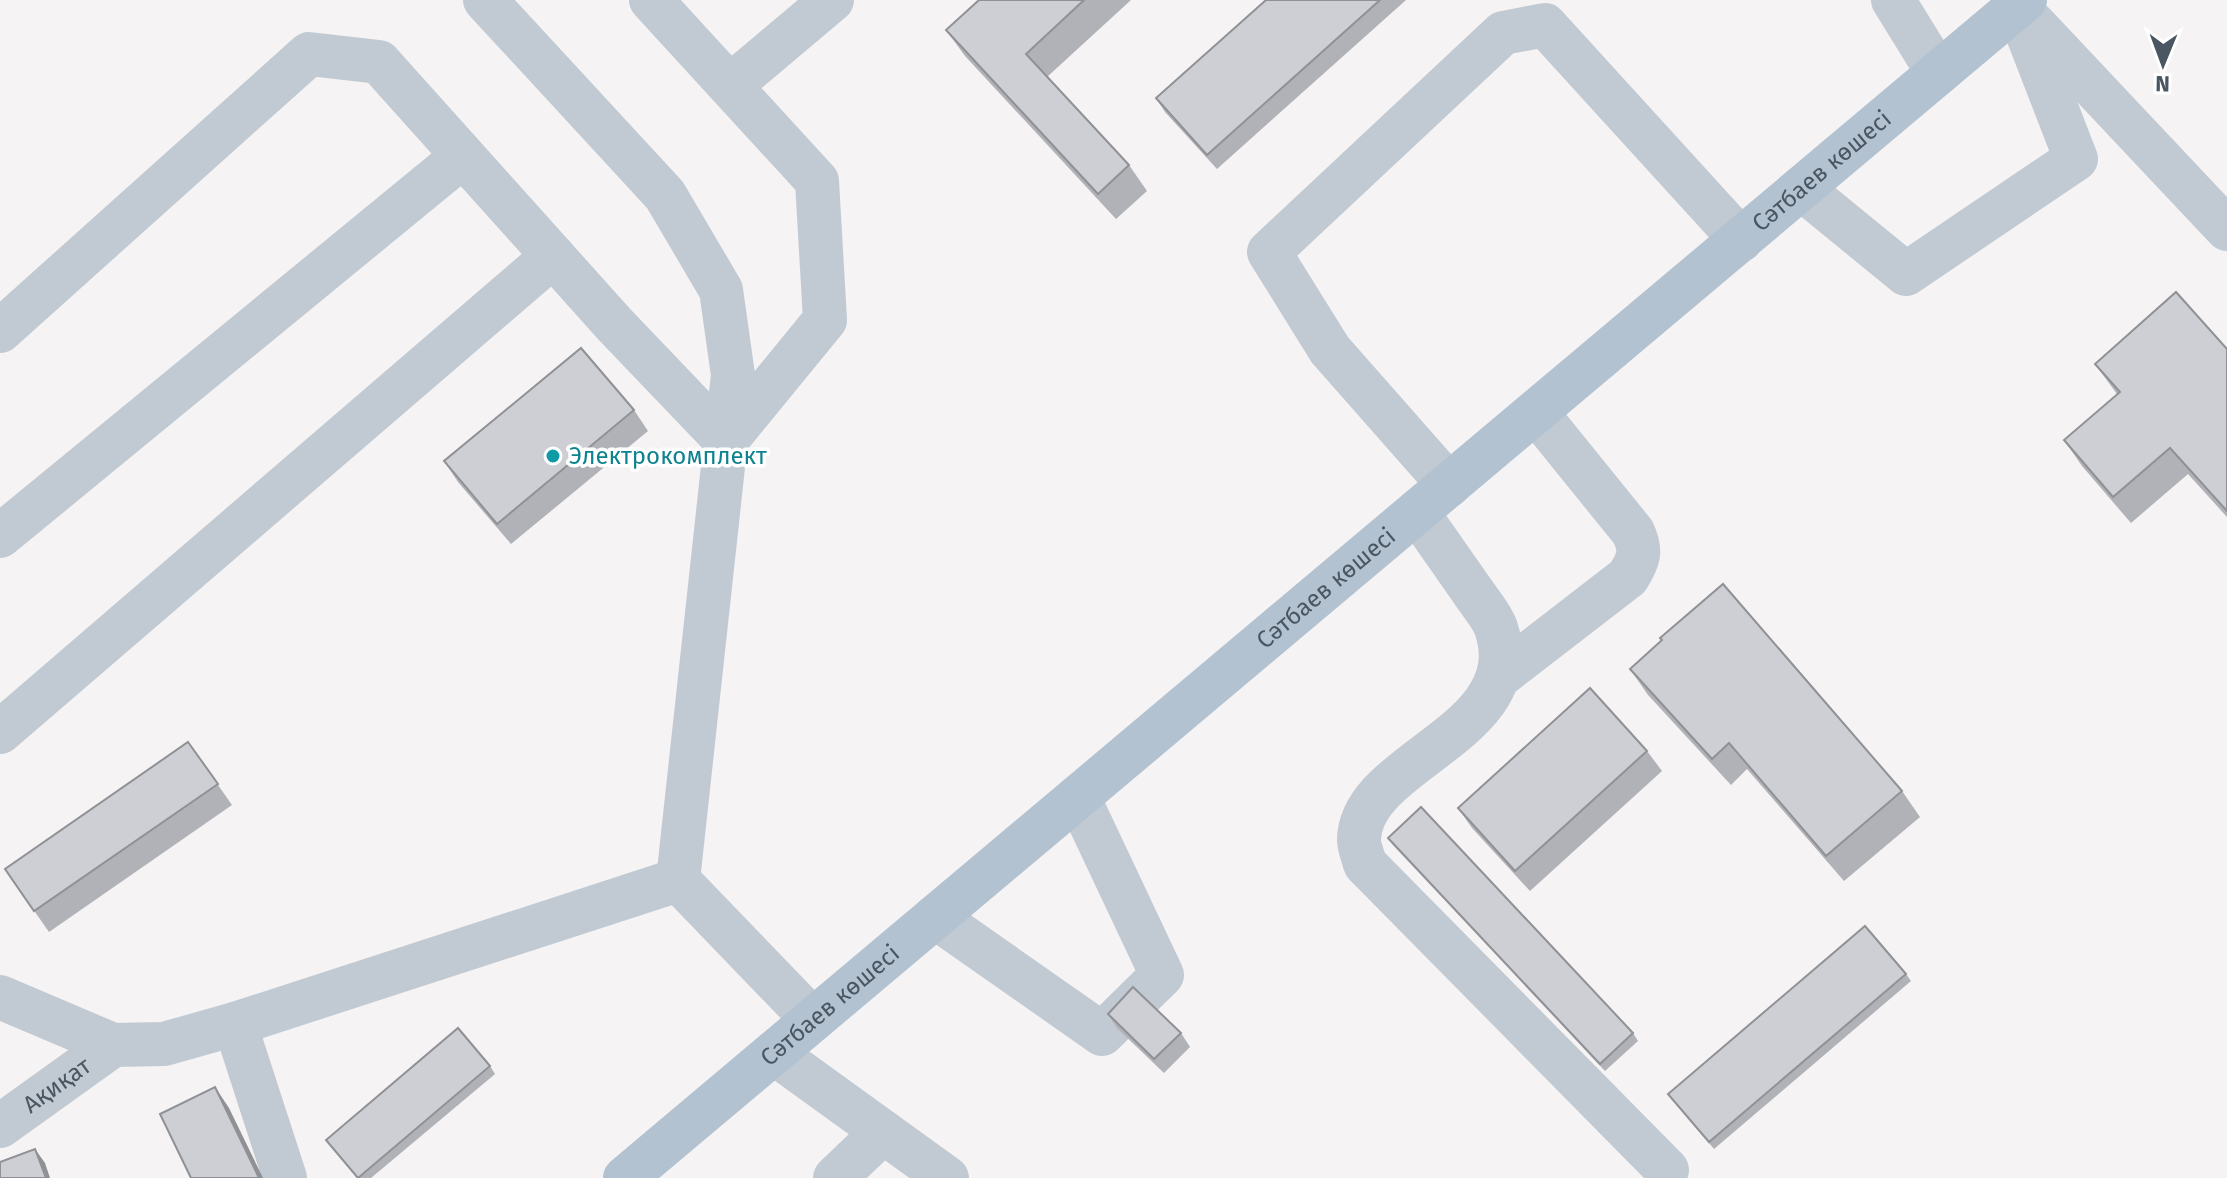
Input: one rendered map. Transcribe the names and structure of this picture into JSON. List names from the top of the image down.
{
  "streets": {
    "main road": ["Сәтбаев көшесі"],
    "street": ["Ақиқат"]
  },
  "places": ["Электрокомплект"],
  "north": "bottom"
}
